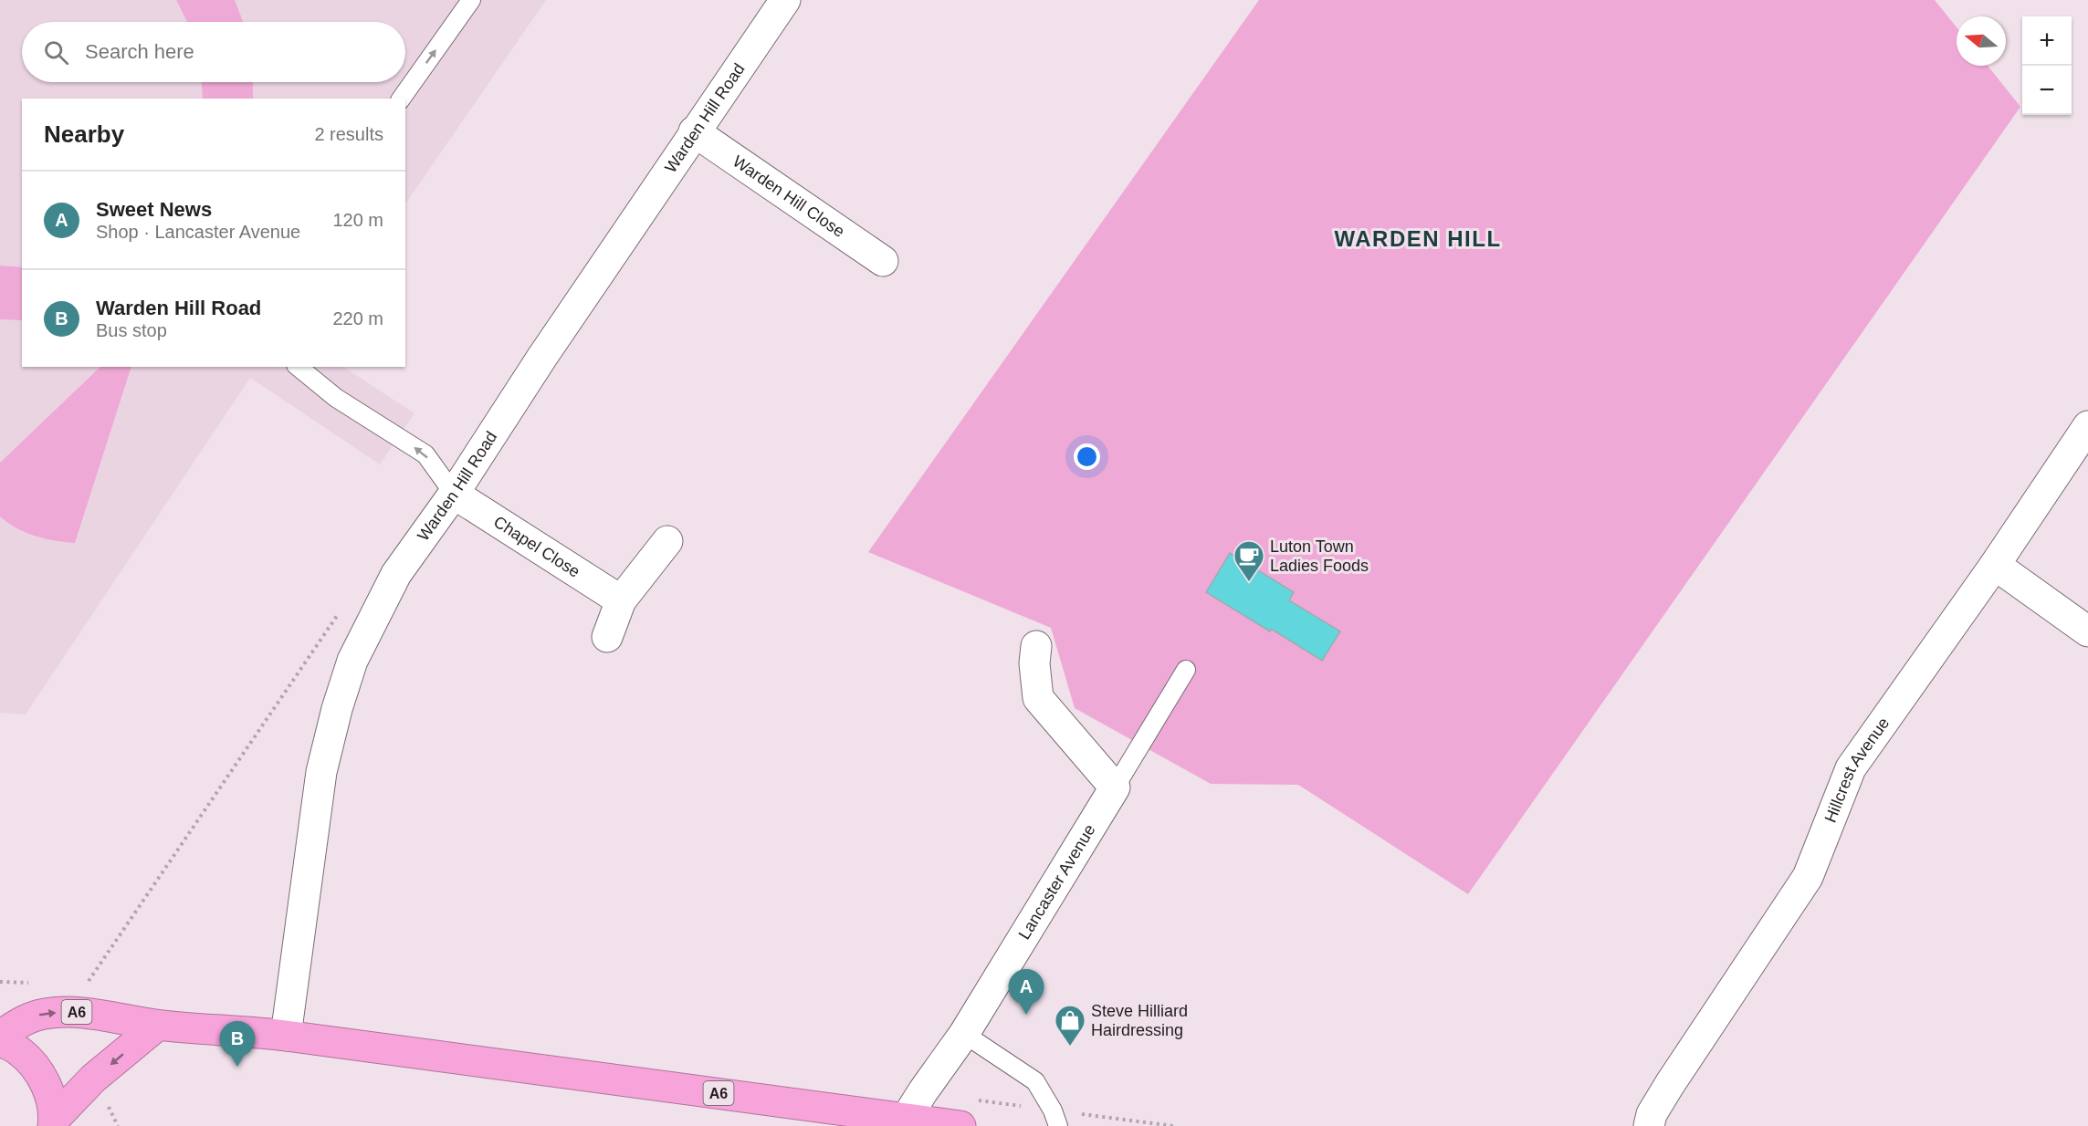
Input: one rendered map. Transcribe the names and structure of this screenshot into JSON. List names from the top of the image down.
{
  "streets": {
    "highway": ["A6"],
    "street": [
      "Warden Hill Road",
      "Warden Hill Close",
      "Chapel Close",
      "Hillcrest Avenue",
      "Lancaster Avenue"
    ]
  },
  "crossings": [
    ["Warden Hill Road", "Warden Hill Close"],
    ["Warden Hill Road", "Chapel Close"],
    ["Warden Hill Road", "A6"],
    ["Lancaster Avenue", "A6"]
  ],
  "districts": ["WARDEN HILL"],
  "places": {
    "cafe": ["Luton Town Ladies Foods"],
    "shop": ["Steve Hilliard Hairdressing"]
  },
  "north": "left",
  "page": {
    "map_buttons": ["+", "−"],
    "search": "Search here",
    "heading": ["Nearby", "2 results"],
    "list": [
      {
        "mark": "A",
        "name": "Sweet News",
        "note": "Shop · Lancaster Avenue",
        "value": "120 m"
      },
      {
        "mark": "B",
        "name": "Warden Hill Road",
        "note": "Bus stop",
        "value": "220 m"
      }
    ],
    "pins": ["A", "B"]
  }
}
